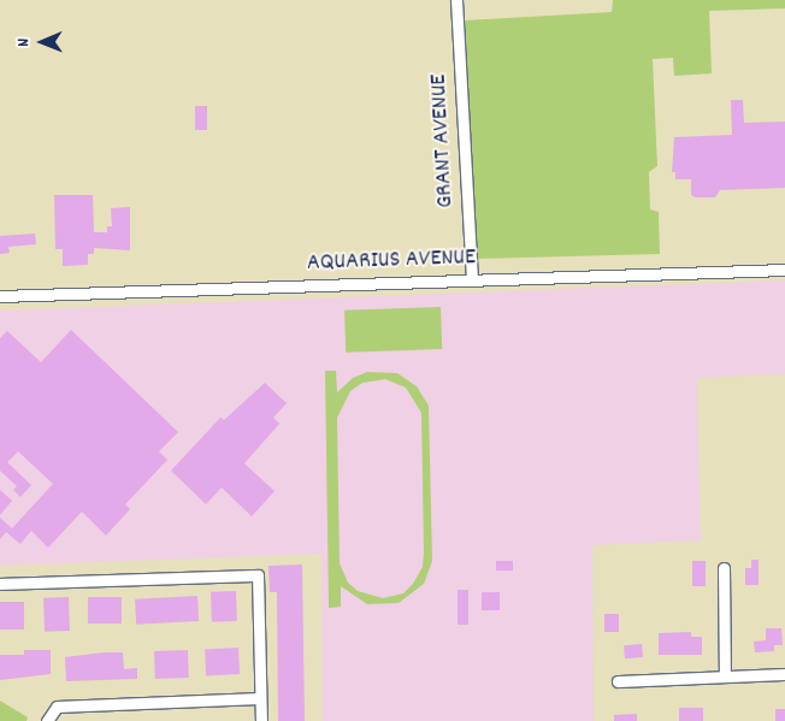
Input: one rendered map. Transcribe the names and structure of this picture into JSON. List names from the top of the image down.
{
  "streets": {
    "street": ["GRANT AVENUE", "AQUARIUS AVENUE"]
  },
  "crossings": [
    ["GRANT AVENUE", "AQUARIUS AVENUE"]
  ],
  "north": "left"
}
